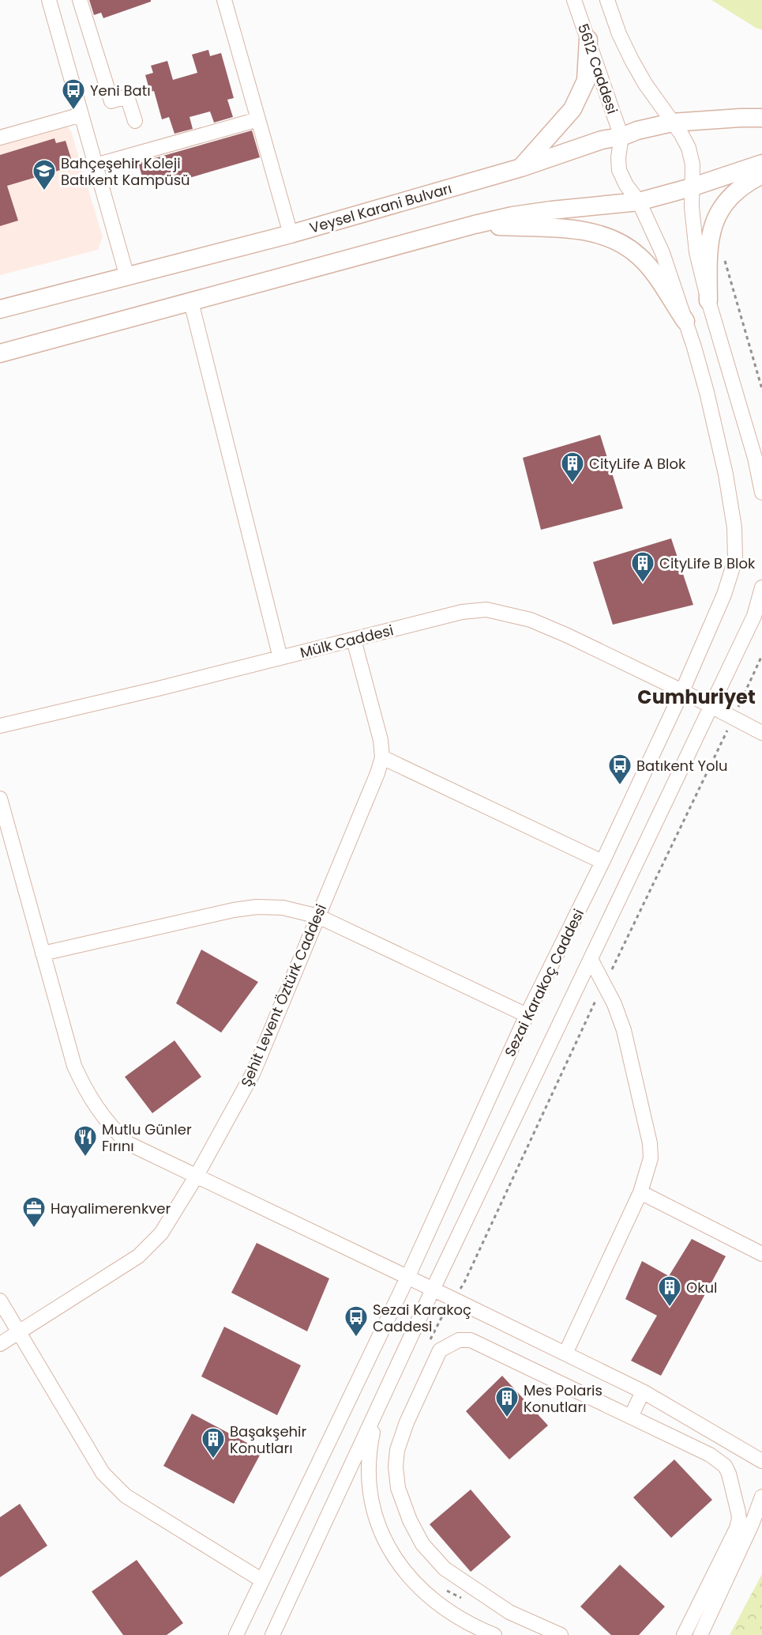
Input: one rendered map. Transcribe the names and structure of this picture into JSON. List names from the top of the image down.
{
  "streets": {
    "main road": ["Veysel Karani Bulvarı"],
    "street": [
      "5612 Caddesi",
      "Mülk Caddesi",
      "Sezai Karakoç Caddesi",
      "Şehit Levent Öztürk Caddesi"
    ]
  },
  "crossings": [
    ["5612 Caddesi", "Veysel Karani Bulvarı"],
    ["5612 Caddesi", "Sezai Karakoç Caddesi"],
    ["Veysel Karani Bulvarı", "Sezai Karakoç Caddesi"],
    ["Mülk Caddesi", "Sezai Karakoç Caddesi"],
    ["Mülk Caddesi", "Şehit Levent Öztürk Caddesi"]
  ],
  "districts": ["Cumhuriyet"],
  "places": {
    "bus stop": ["Yeni Batı", "Batıkent Yolu", "Sezai Karakoç Caddesi"],
    "school or university": ["Bahçeşehir Koleji Batıkent Kampüsü"],
    "building": [
      "CityLife A Blok",
      "CityLife B Blok",
      "Okul",
      "Mes Polaris Konutları",
      "Başakşehir Konutları"
    ],
    "restaurant": ["Mutlu Günler Fırını"],
    "office": ["Hayalimerenkver"]
  }
}
